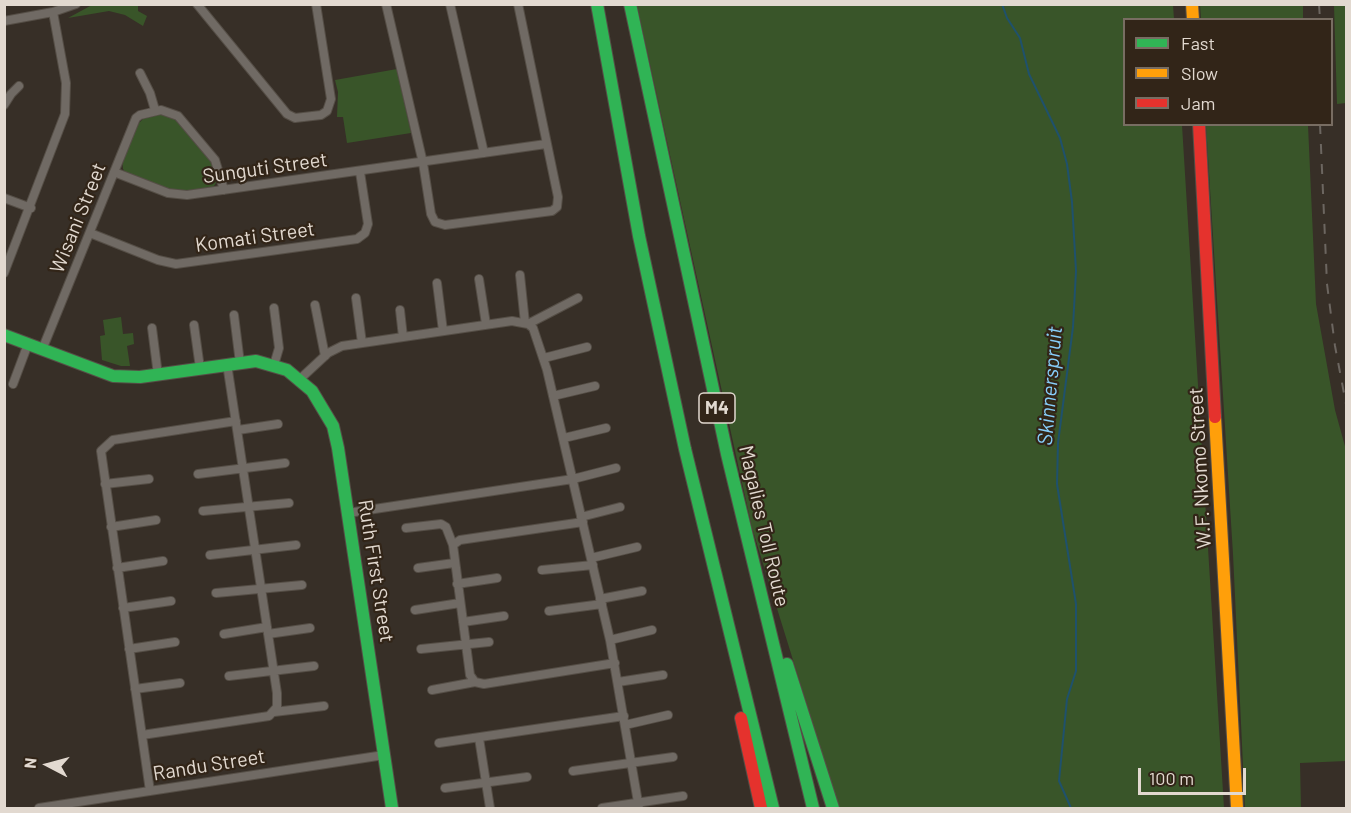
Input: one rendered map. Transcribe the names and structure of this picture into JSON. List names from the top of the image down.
{
  "streets": {
    "main road": [
      "M4",
      "W.F. Nkomo Street",
      "Magalies Toll Route",
      "Ruth First Street"
    ],
    "street": [
      "Sunguti Street",
      "Wisani Street",
      "Komati Street",
      "Randu Street"
    ]
  },
  "crossings": [
    ["Sunguti Street", "Wisani Street"],
    ["Sunguti Street", "Komati Street"],
    ["Wisani Street", "Komati Street"],
    ["Wisani Street", "Ruth First Street"],
    ["Ruth First Street", "Randu Street"]
  ],
  "water": ["Skinnerspruit"],
  "legend": ["Fast", "Slow", "Jam"],
  "scale_bar": "100 m",
  "north": "left"
}
